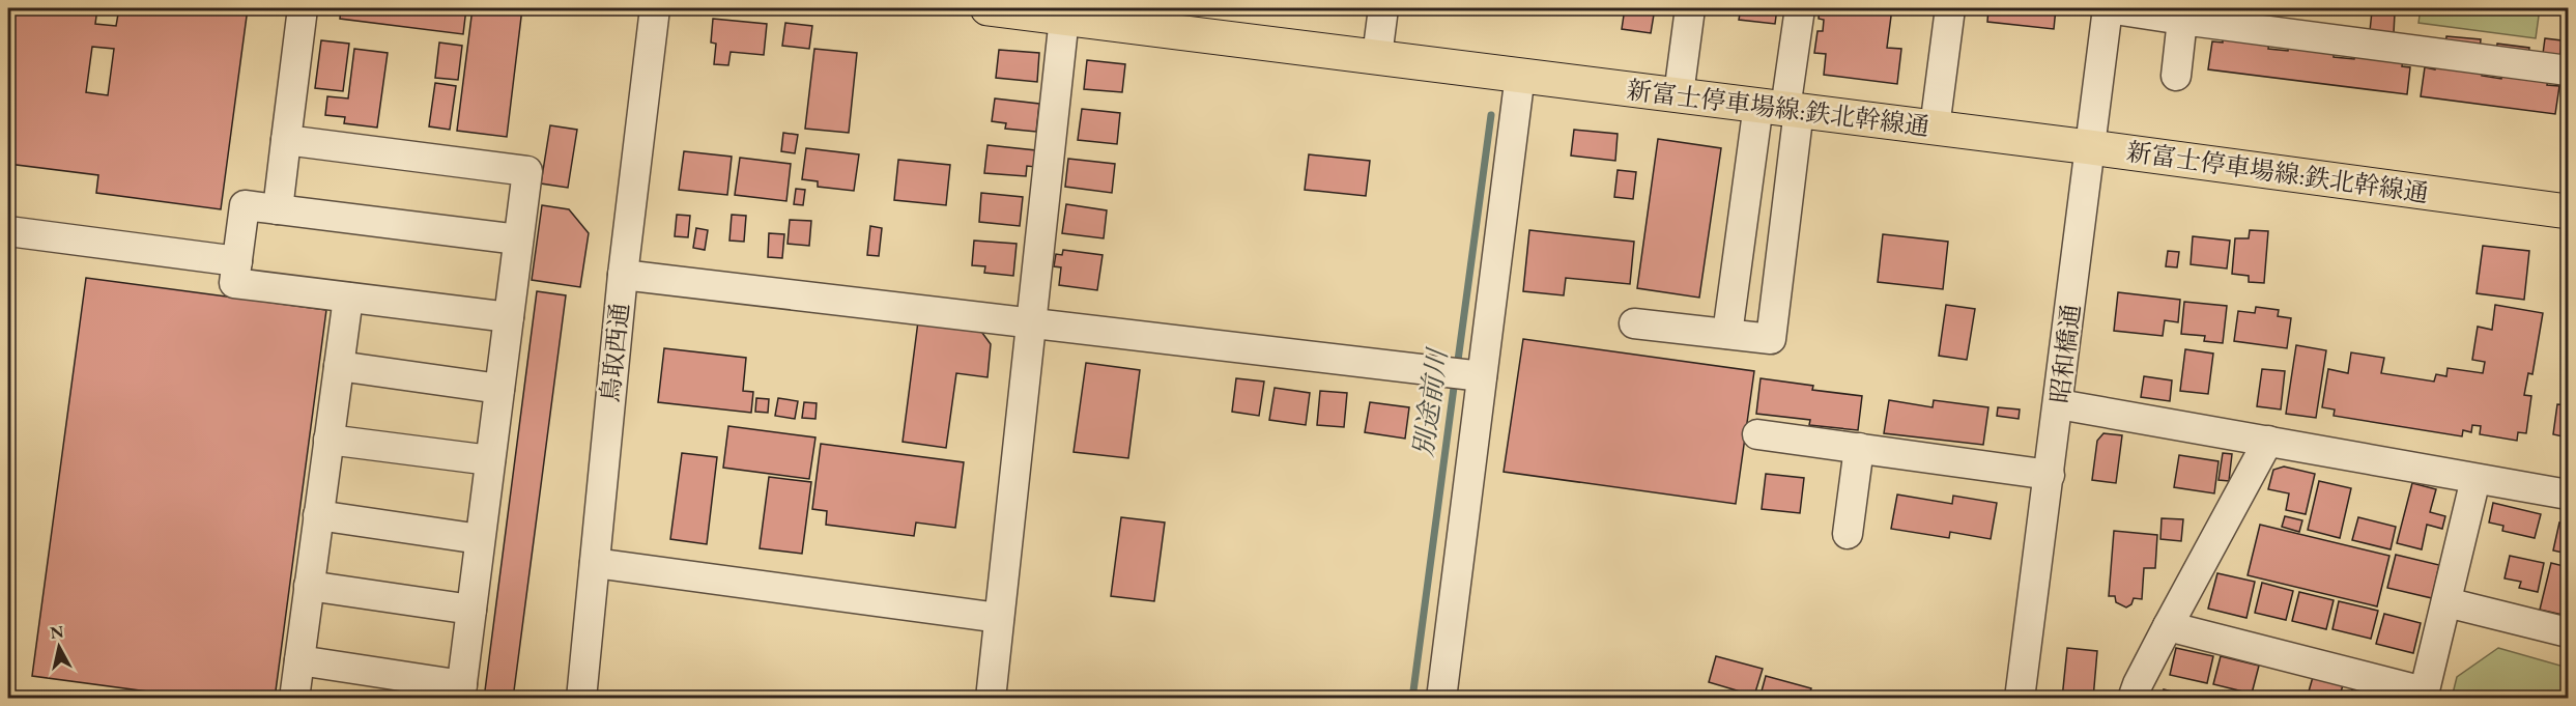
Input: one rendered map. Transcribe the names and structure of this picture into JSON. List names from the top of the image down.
{
  "streets": {
    "main road": ["新富士停車場線:鉄北幹線通"],
    "street": ["鳥取西通", "昭和橋通"]
  },
  "crossings": [
    ["新富士停車場線:鉄北幹線通", "昭和橋通"]
  ],
  "water": ["別途前川"],
  "north": "top"
}
